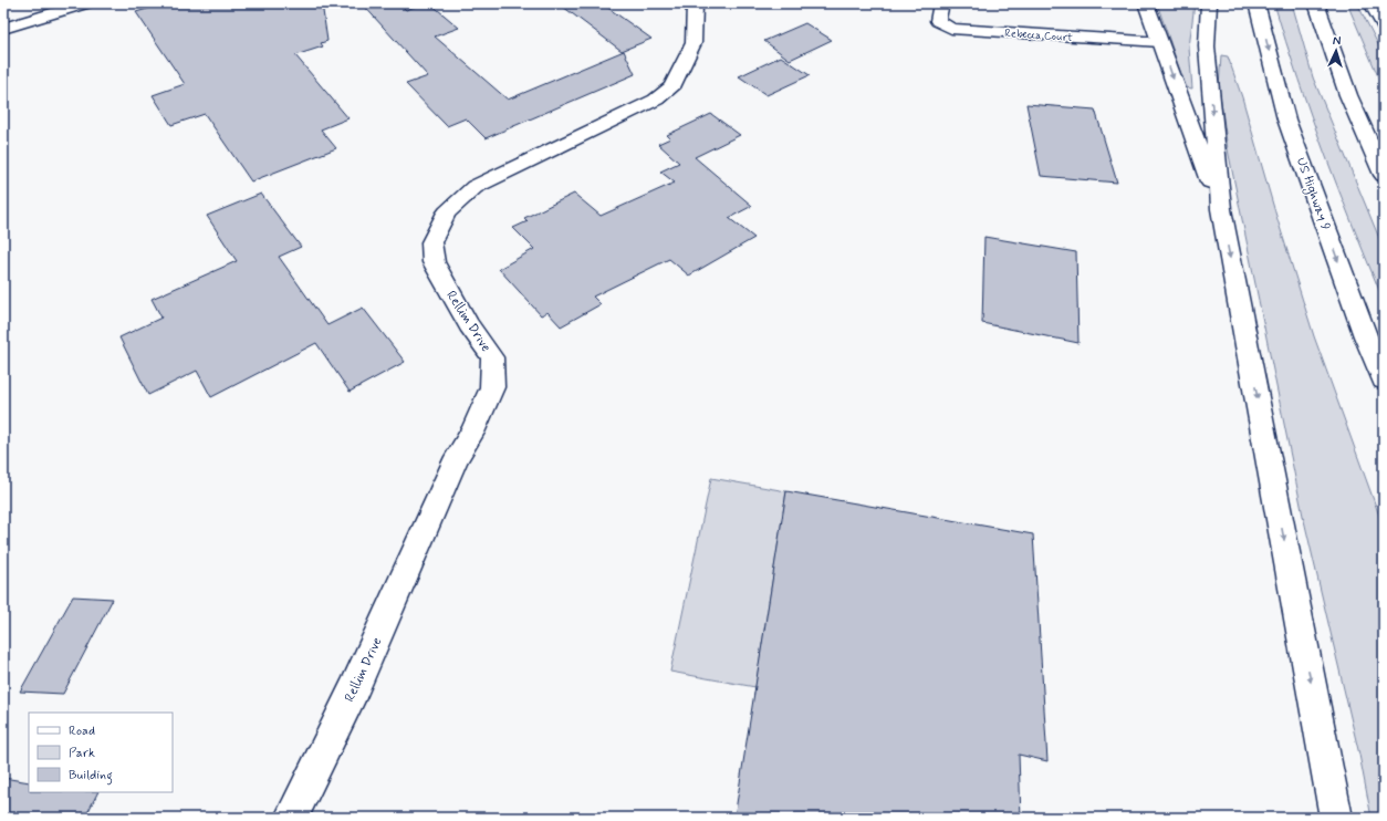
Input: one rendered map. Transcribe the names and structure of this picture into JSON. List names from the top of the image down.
{
  "streets": {
    "main road": ["Rebecca Court", "US Highway 9", "Rellim Drive"]
  },
  "legend": ["Road", "Park", "Building"],
  "north": "top"
}
